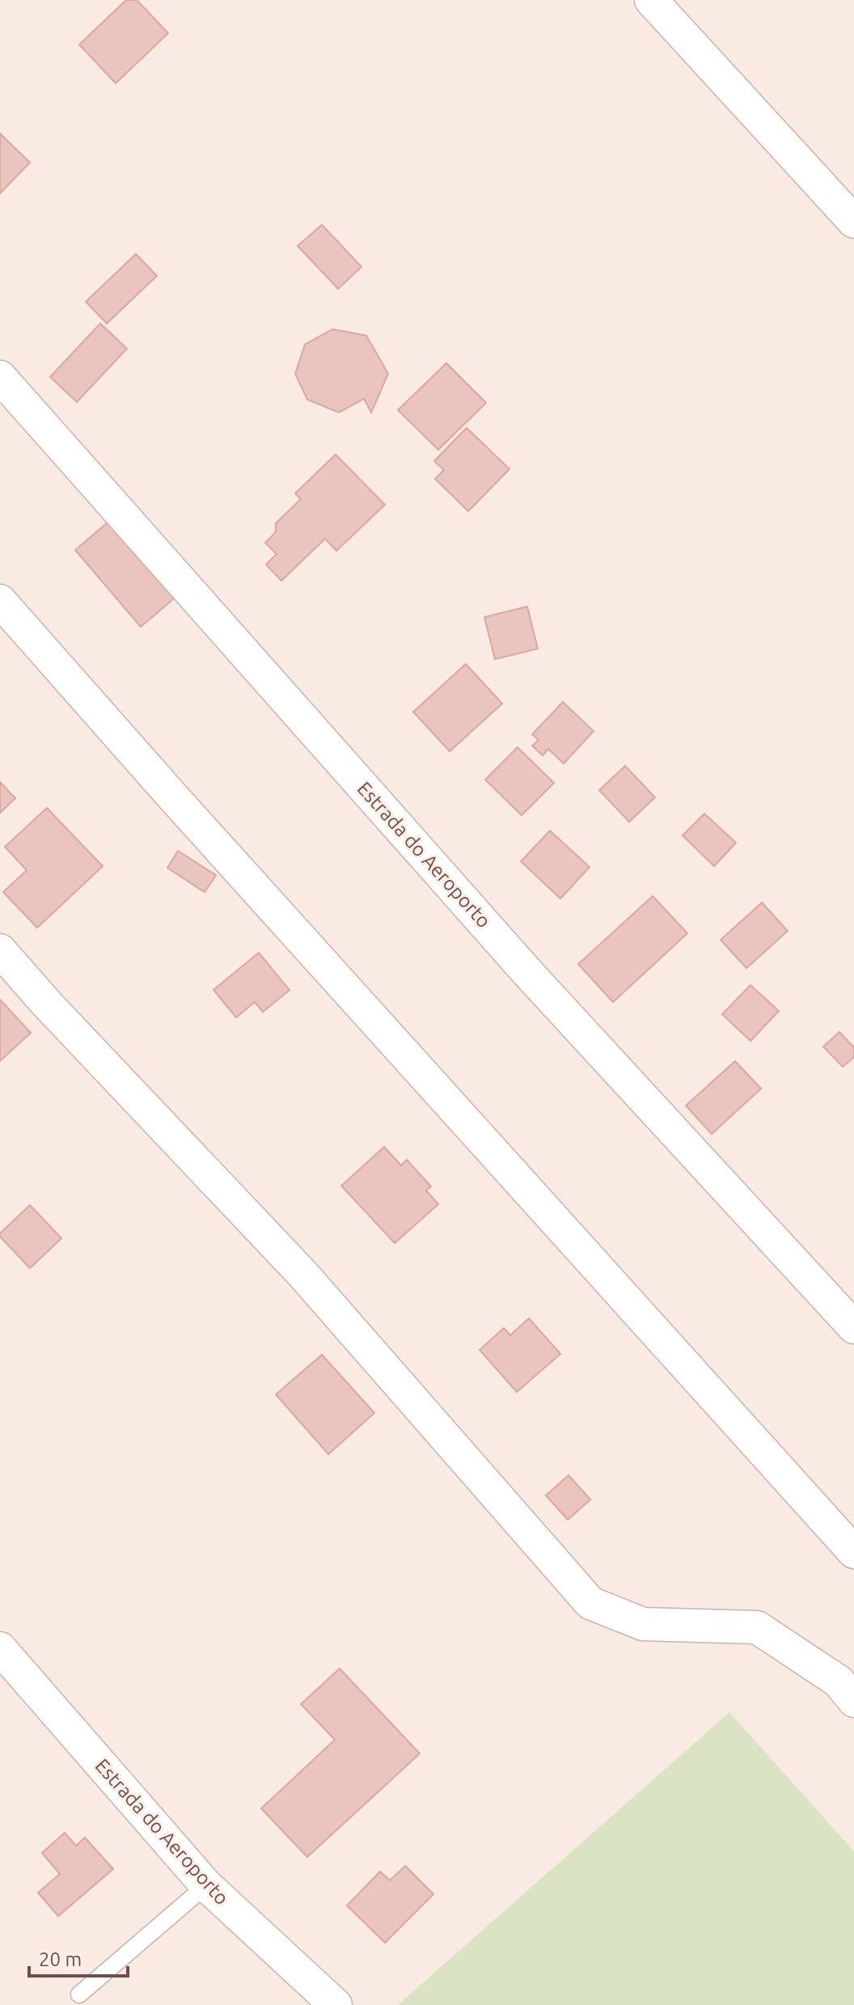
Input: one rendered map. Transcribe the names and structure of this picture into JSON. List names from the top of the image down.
{
  "streets": {
    "street": ["Estrada do Aeroporto"]
  },
  "scale_bar": "20 m"
}
